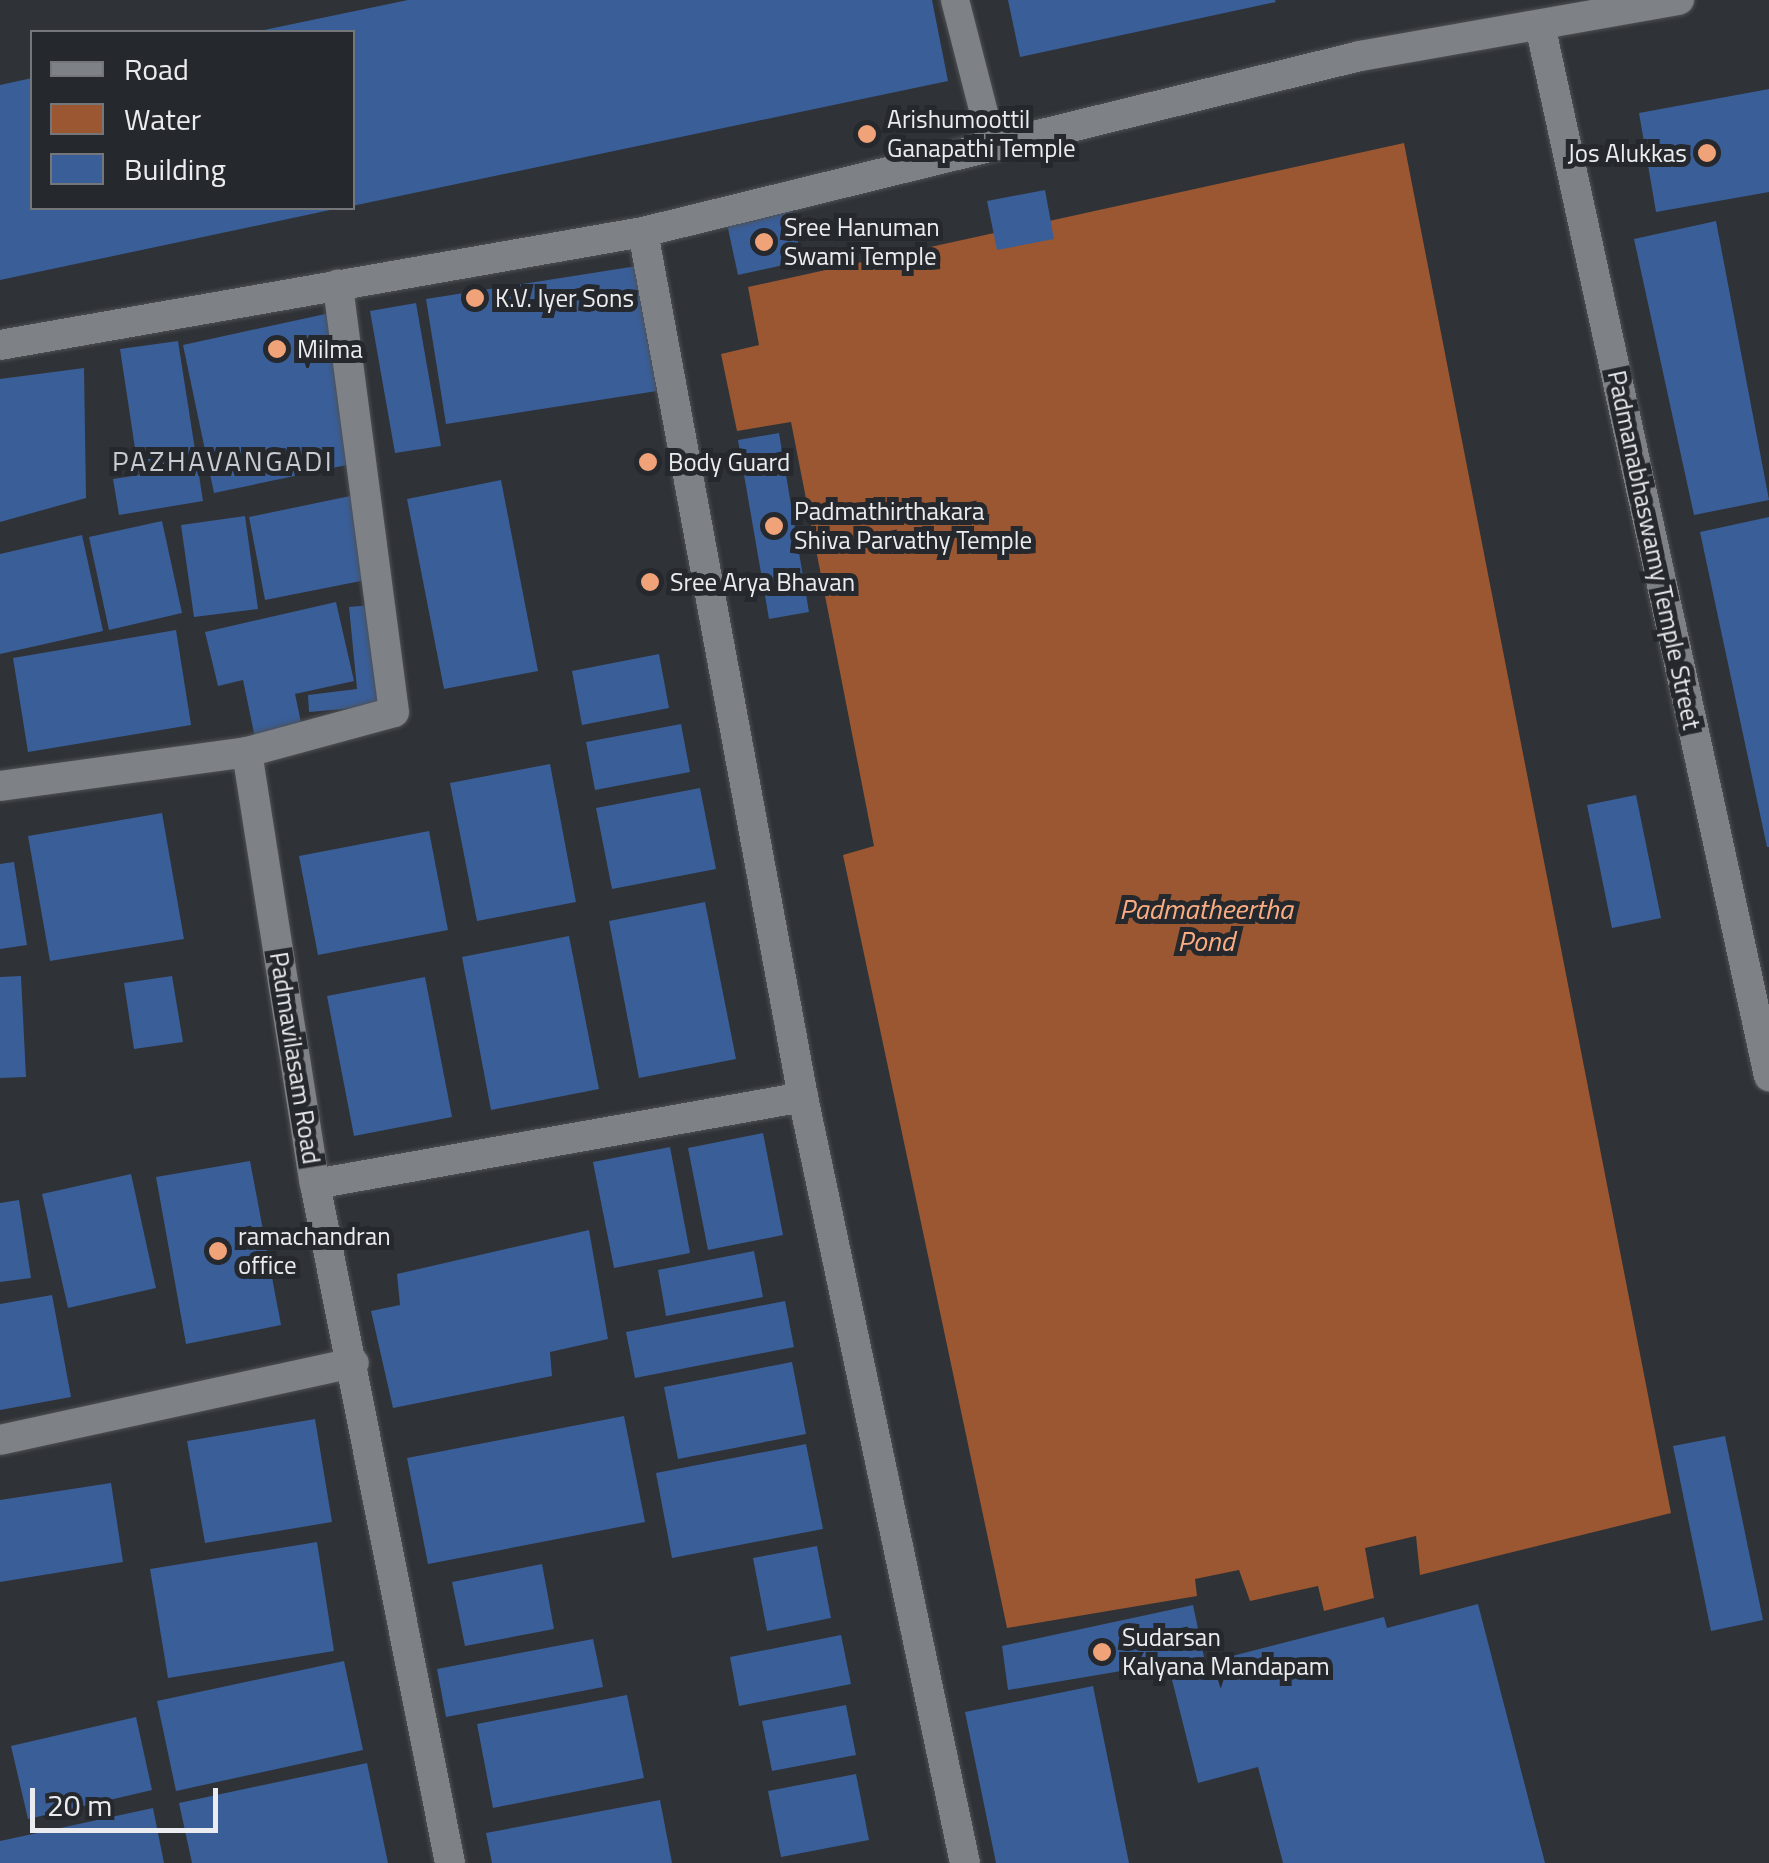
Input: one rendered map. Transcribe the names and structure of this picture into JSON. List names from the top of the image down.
{
  "streets": {
    "street": ["Padmanabhaswamy Temple Street", "Padmavilasam Road"]
  },
  "districts": ["PAZHAVANGADI"],
  "water": ["Padmatheertha Pond"],
  "places": [
    "Arishumoottil Ganapathi Temple",
    "Jos Alukkas",
    "Sree Hanuman Swami Temple",
    "K.V. Iyer Sons",
    "Milma",
    "Body Guard",
    "Padmathirthakara Shiva Parvathy Temple",
    "Sree Arya Bhavan",
    "ramachandran office",
    "Sudarsan Kalyana Mandapam"
  ],
  "legend": ["Road", "Water", "Building"],
  "scale_bar": "20 m"
}
